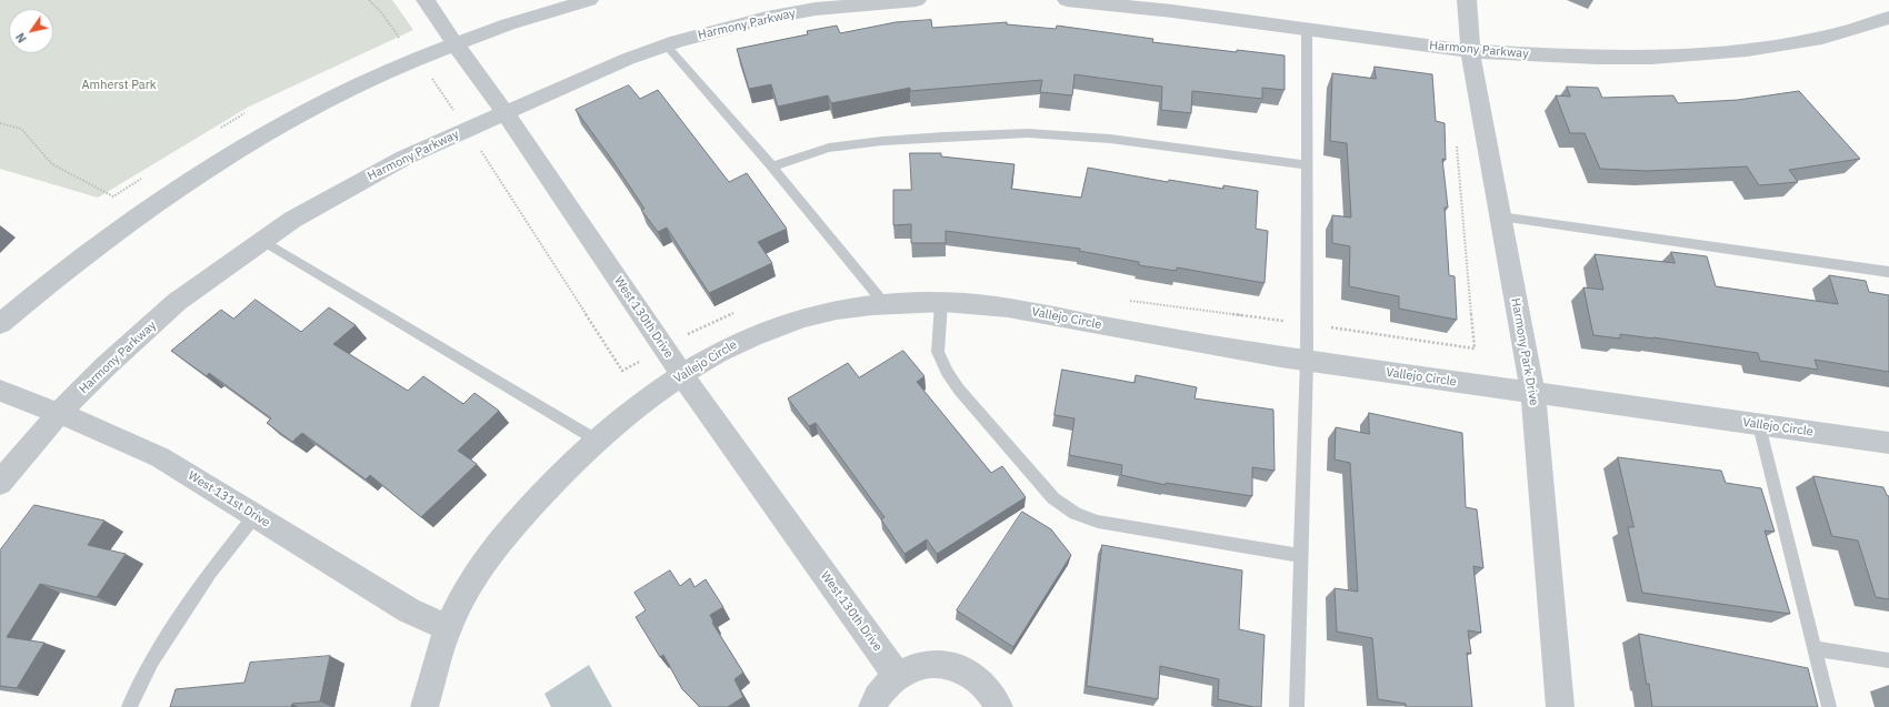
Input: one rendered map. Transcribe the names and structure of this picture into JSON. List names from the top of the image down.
{
  "streets": {
    "street": [
      "Harmony Parkway",
      "West 130th Drive",
      "Vallejo Circle",
      "Harmony Park Drive",
      "West 131st Drive"
    ]
  },
  "crossings": [
    ["Harmony Parkway", "West 130th Drive"],
    ["Harmony Parkway", "Harmony Park Drive"],
    ["Harmony Parkway", "West 131st Drive"],
    ["West 130th Drive", "Vallejo Circle"],
    ["Vallejo Circle", "Harmony Park Drive"],
    ["Vallejo Circle", "West 131st Drive"]
  ],
  "parks": ["Amherst Park"],
  "north": "bottom left"
}
